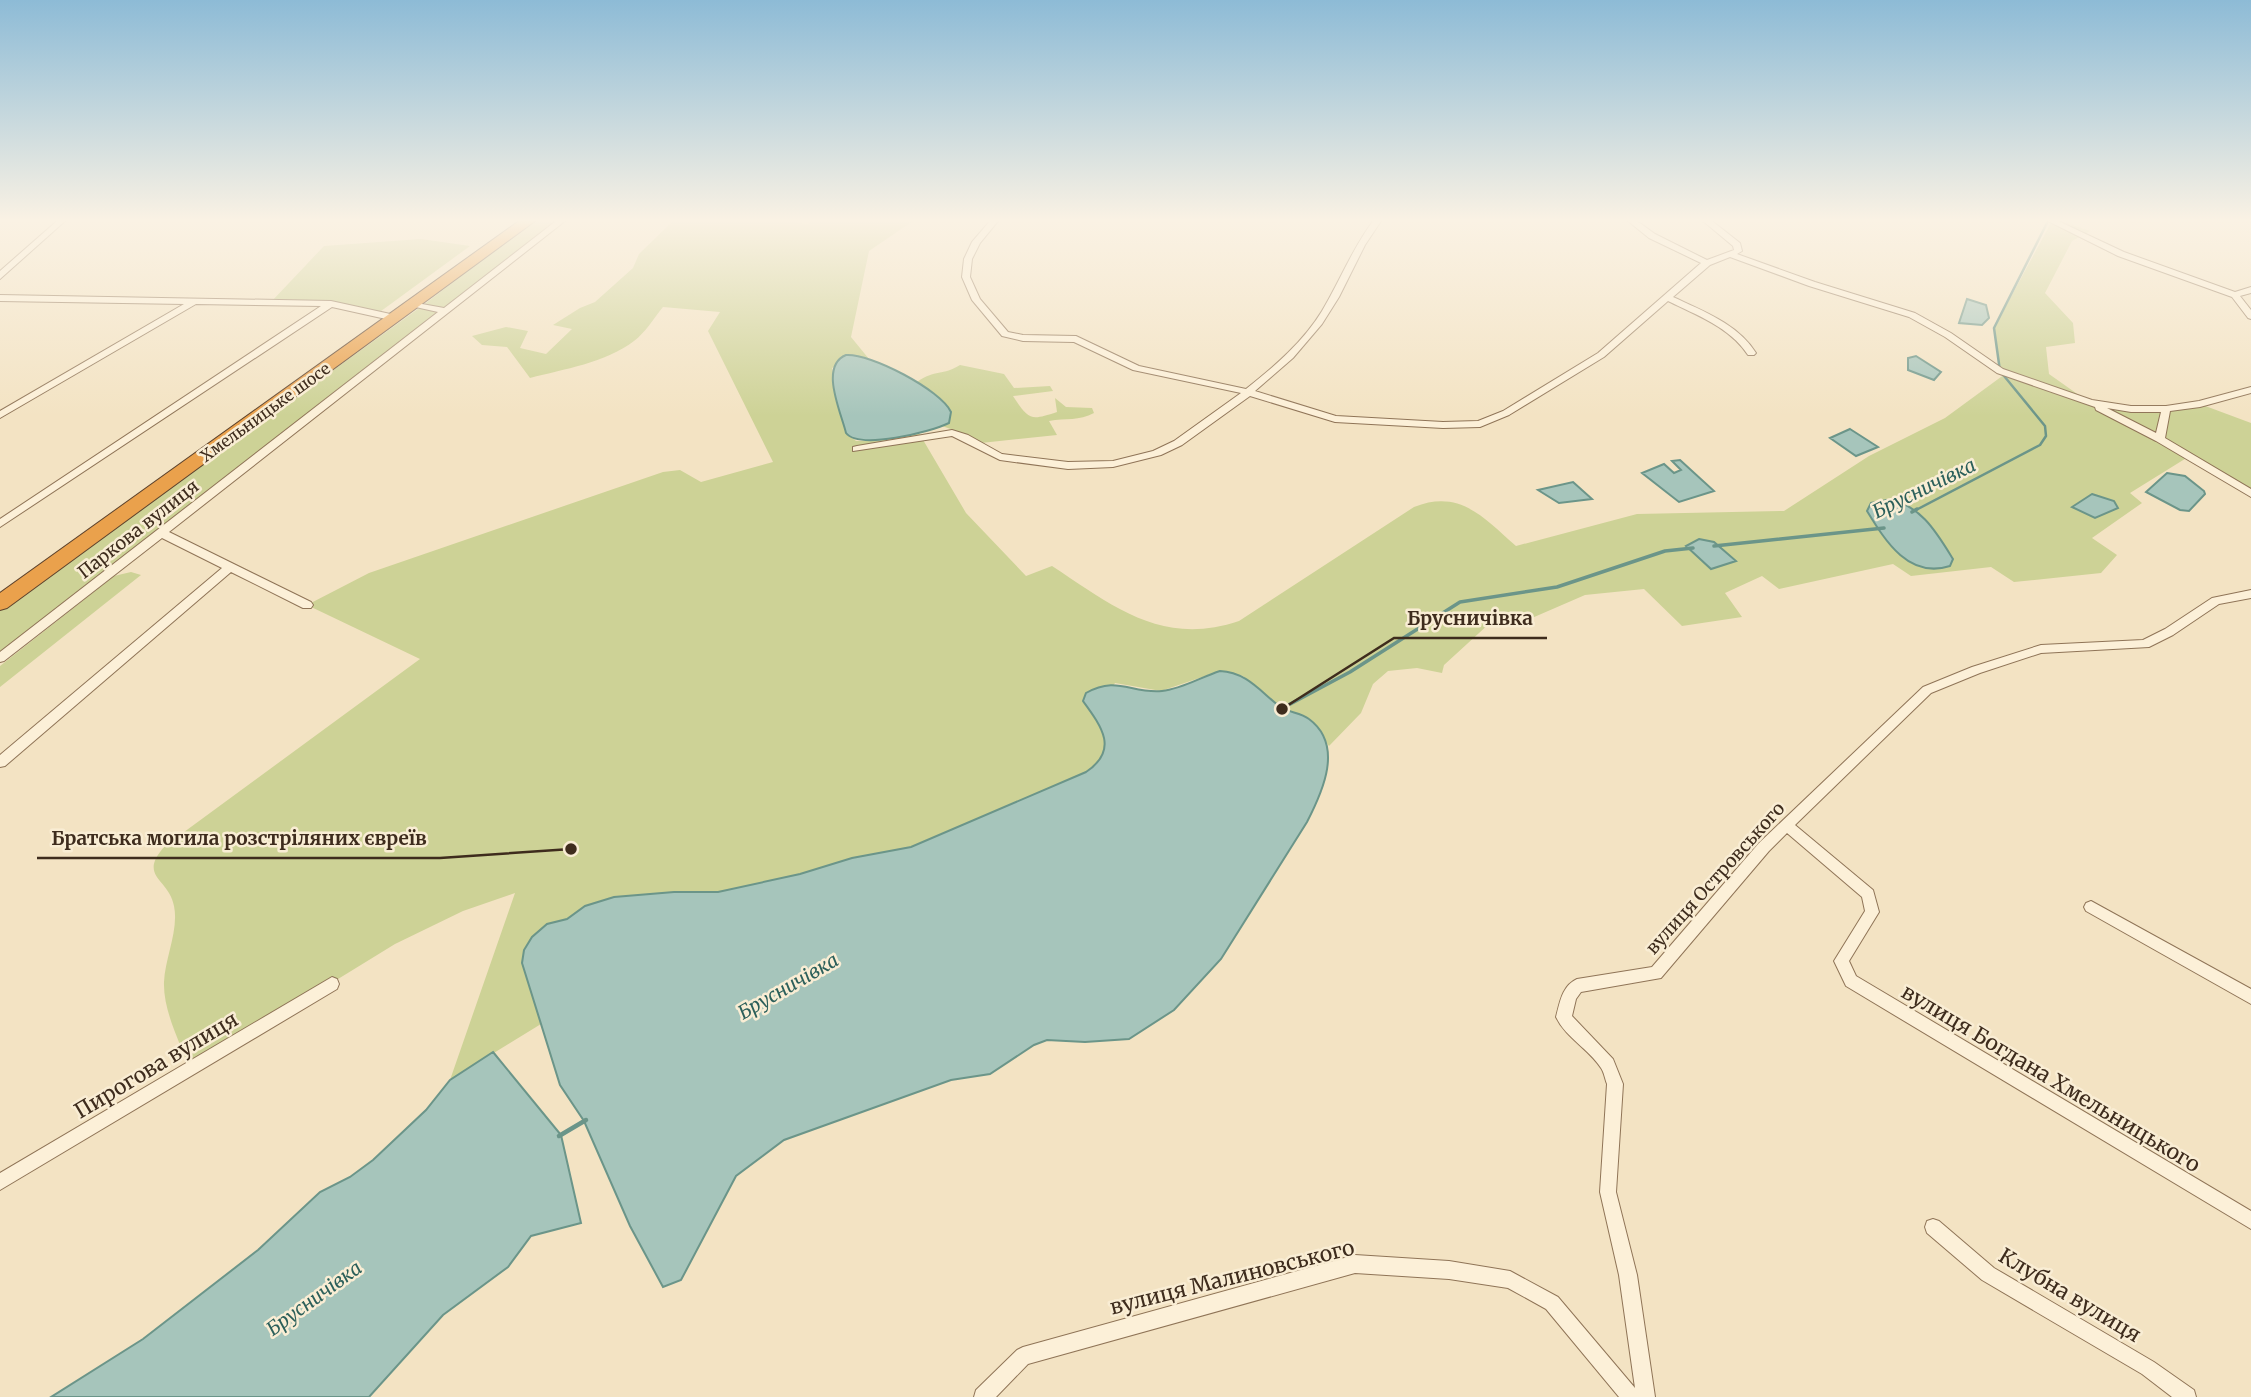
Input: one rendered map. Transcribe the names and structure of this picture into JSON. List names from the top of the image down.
{
  "streets": {
    "highway": ["Хмельницьке шосе"],
    "street": [
      "Паркова вулиця",
      "вулиця Островського",
      "Пирогова вулиця",
      "вулиця Богдана Хмельницького",
      "вулиця Малиновського",
      "Клубна вулиця"
    ]
  },
  "crossings": [
    ["вулиця Островського", "вулиця Богдана Хмельницького"]
  ],
  "water": ["Брусничівка"],
  "places": ["Брусничівка", "Братська могила розстріляних євреїв"]
}
